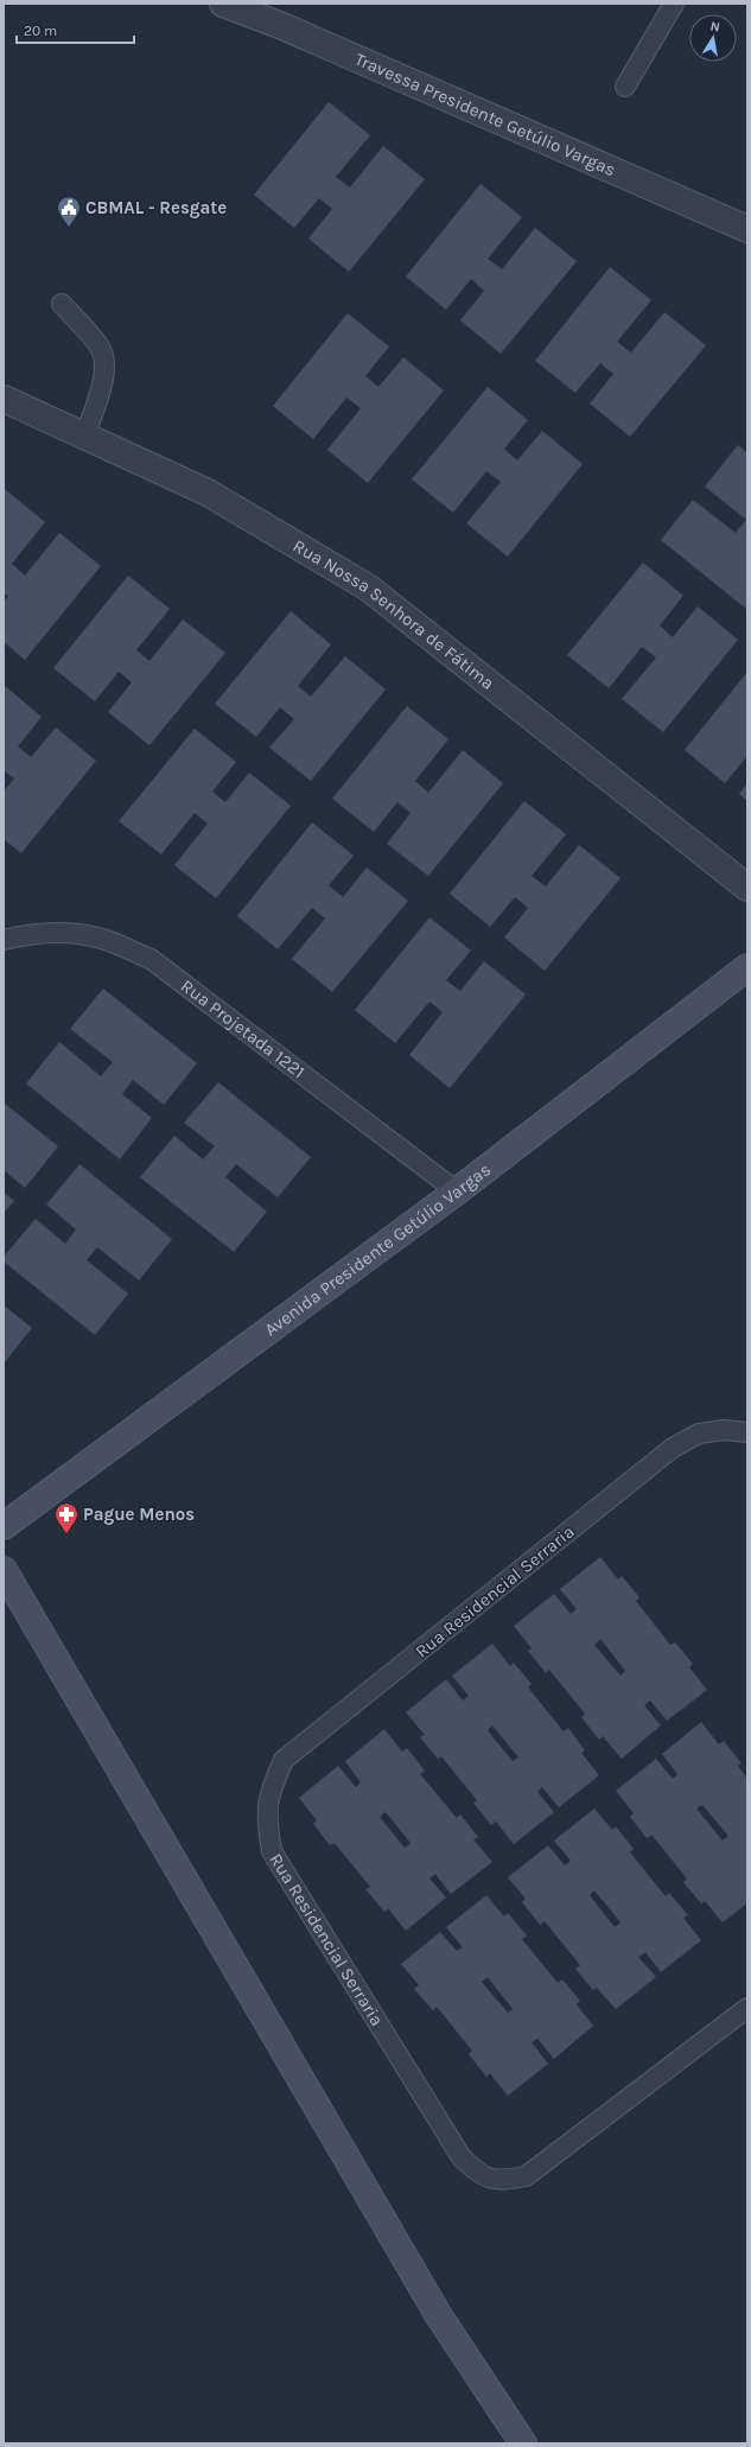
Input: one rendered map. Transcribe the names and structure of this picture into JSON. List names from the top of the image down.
{
  "streets": {
    "street": ["Travessa Presidente Getúlio Vargas", "Rua Nossa Senhora de Fátima", "Avenida Presidente Getúlio Vargas"],
    "lane": ["Rua Projetada 1221", "Rua Residencial Serraria"]
  },
  "crossings": [
    ["Rua Projetada 1221", "Avenida Presidente Getúlio Vargas"]
  ],
  "places": {
    "public building": ["CBMAL - Resgate"],
    "pharmacy": ["Pague Menos"]
  },
  "scale_bar": "20 m",
  "north": "top"
}
